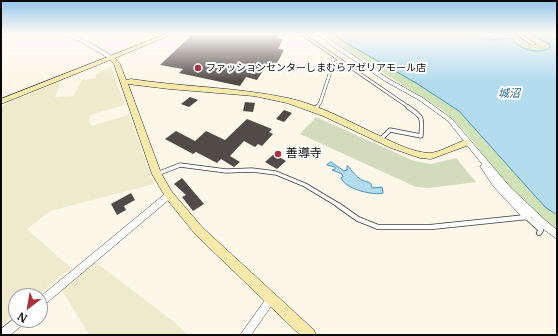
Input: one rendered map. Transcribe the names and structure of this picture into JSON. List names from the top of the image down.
{
  "water": ["城沼"],
  "places": ["ファッションセンターしまむらアゼリアモール店", "善導寺"],
  "north": "bottom left"
}
